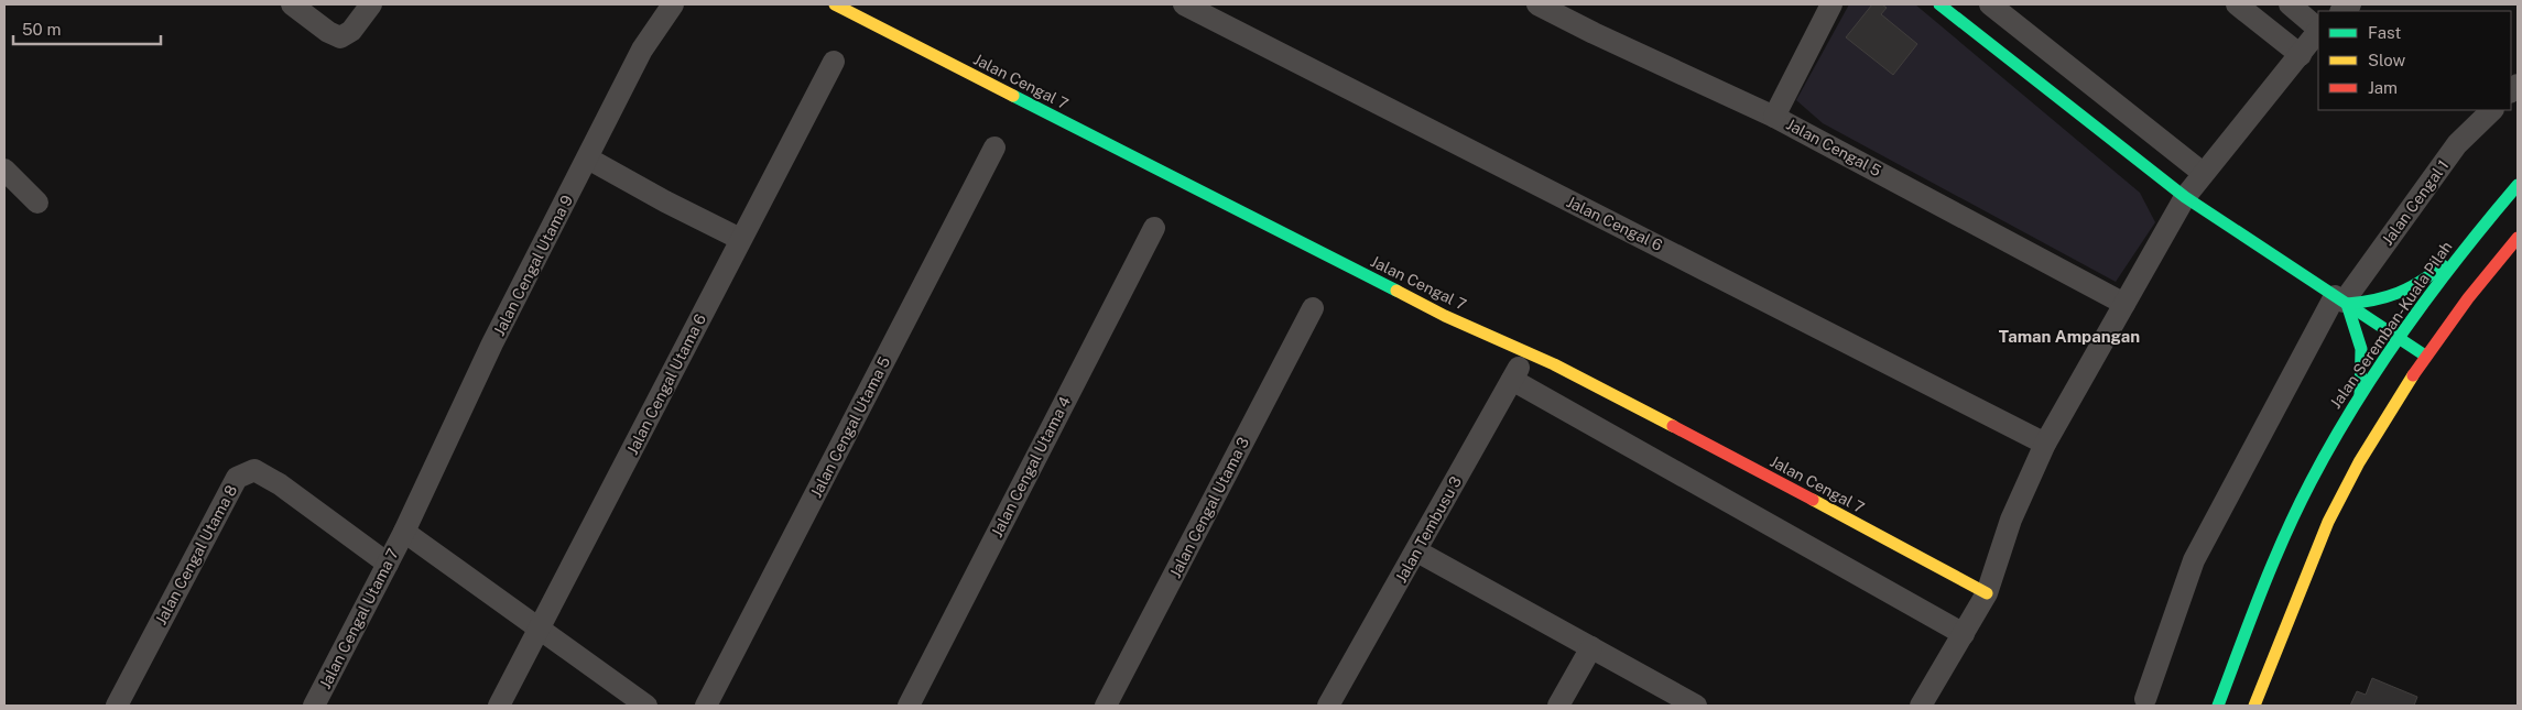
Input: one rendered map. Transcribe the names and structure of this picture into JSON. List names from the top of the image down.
{
  "streets": {
    "main road": ["Jalan Cengal 7", "Jalan Seremban-Kuala Pilah"],
    "street": [
      "Jalan Cengal 5",
      "Jalan Cengal 1",
      "Jalan Cengal 6",
      "Jalan Cengal Utama 9",
      "Jalan Cengal Utama 6",
      "Jalan Cengal Utama 5",
      "Jalan Cengal Utama 4",
      "Jalan Cengal Utama 3",
      "Jalan Tembusu 3",
      "Jalan Cengal Utama 8",
      "Jalan Cengal Utama 7"
    ]
  },
  "crossings": [
    ["Jalan Cengal 7", "Jalan Tembusu 3"],
    ["Jalan Cengal Utama 9", "Jalan Cengal Utama 7"],
    ["Jalan Cengal Utama 8", "Jalan Cengal Utama 7"]
  ],
  "districts": ["Taman Ampangan"],
  "legend": ["Fast", "Slow", "Jam"],
  "scale_bar": "50 m"
}
